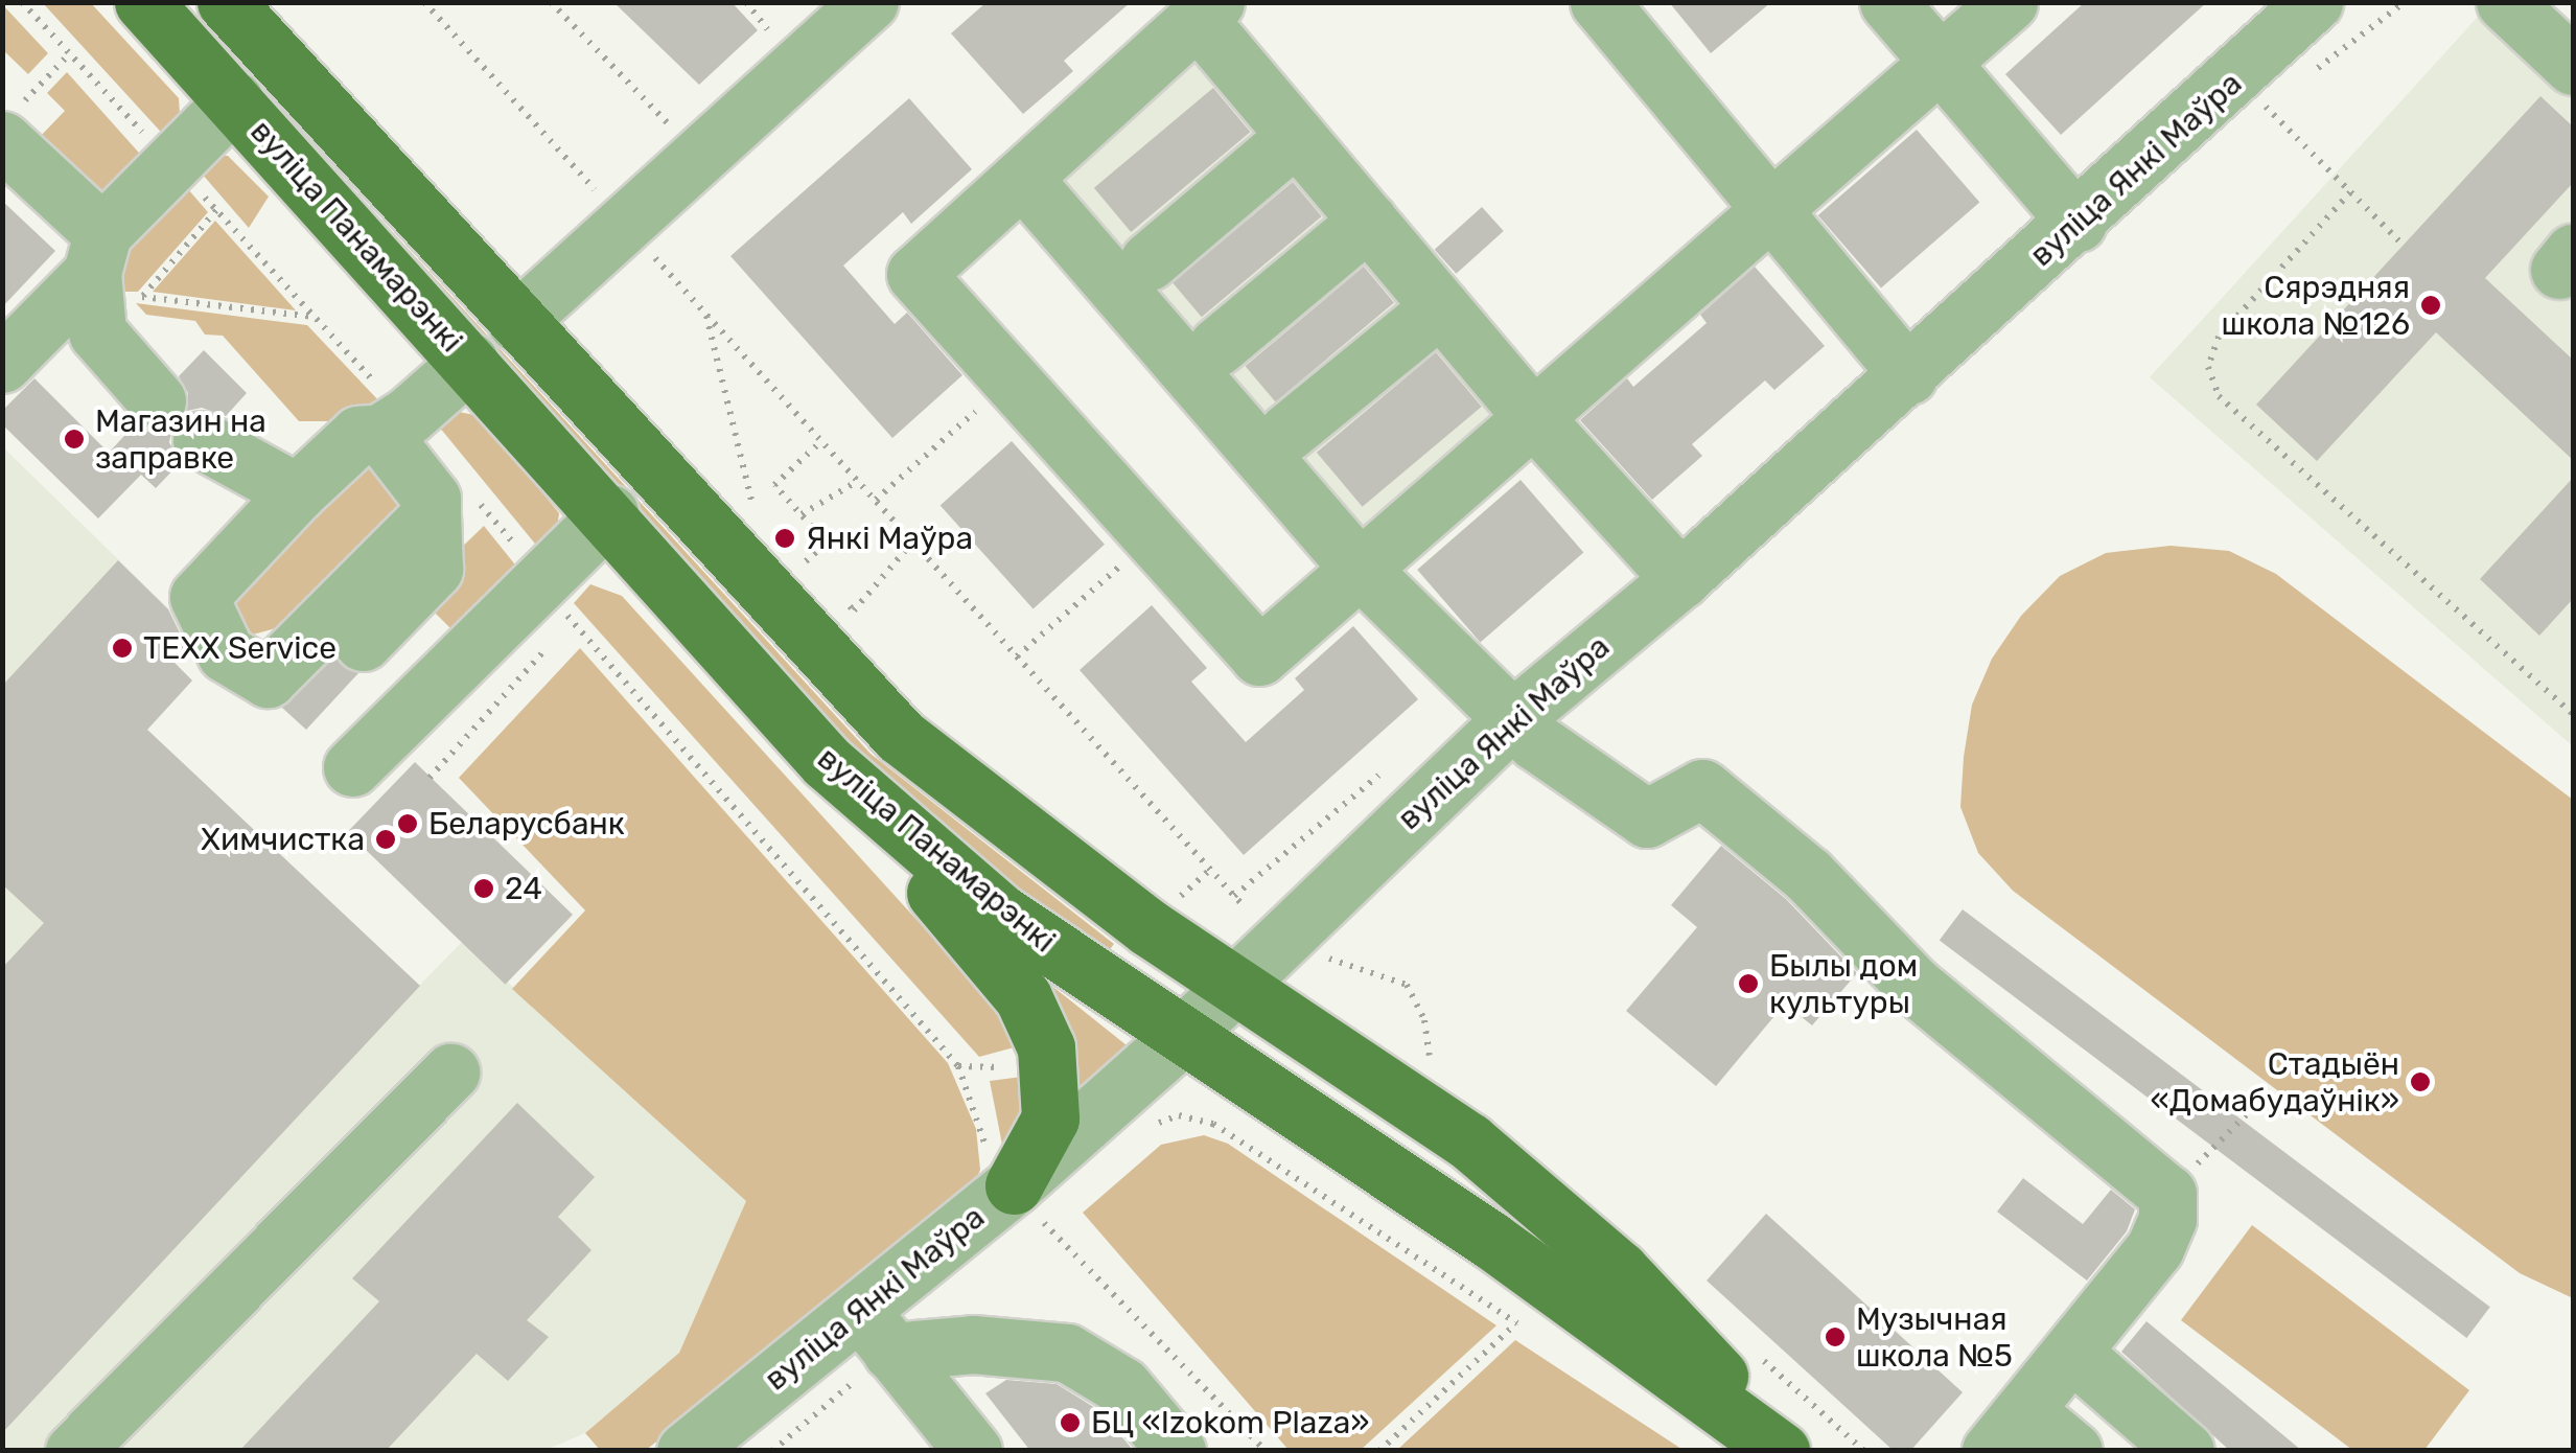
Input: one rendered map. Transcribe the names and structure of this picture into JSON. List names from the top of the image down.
{
  "streets": {
    "main road": ["вуліца Панамарэнкі"],
    "street": ["вуліца Янкі Маўра"]
  },
  "crossings": [
    ["вуліца Янкі Маўра", "вуліца Панамарэнкі"]
  ],
  "places": [
    "Сярэдняя школа №126",
    "Магазин на заправке",
    "Янкі Маўра",
    "TEXX Service",
    "Беларусбанк",
    "Химчистка",
    "24",
    "Былы дом культуры",
    "Стадыён «Домабудаўнік»",
    "Музычная школа №5",
    "БЦ «Izokom Plaza»"
  ]
}
